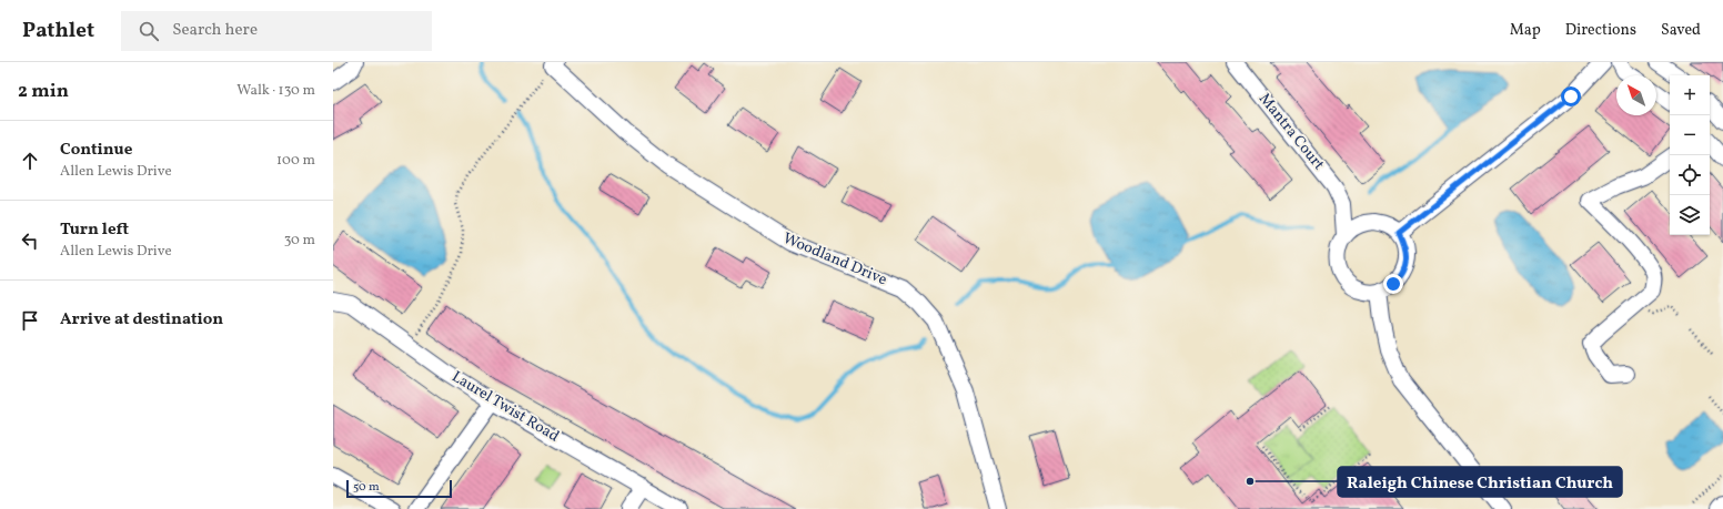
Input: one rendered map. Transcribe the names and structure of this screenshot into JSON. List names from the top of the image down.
{
  "streets": {
    "street": ["Mantra Court", "Woodland Drive", "Laurel Twist Road"]
  },
  "places": ["Raleigh Chinese Christian Church"],
  "scale_bar": "50 m",
  "north": "top left",
  "page": {
    "header": "Pathlet",
    "search": "Search here",
    "nav": ["Map", "Directions", "Saved"],
    "heading": ["2 min", "Walk · 130 m"],
    "map_buttons": ["+", "−"],
    "list": [
      ["Continue", "Allen Lewis Drive", "100 m"],
      ["Turn left", "Allen Lewis Drive", "30 m"],
      "Arrive at destination"
    ],
    "scale": "50 m"
  }
}
